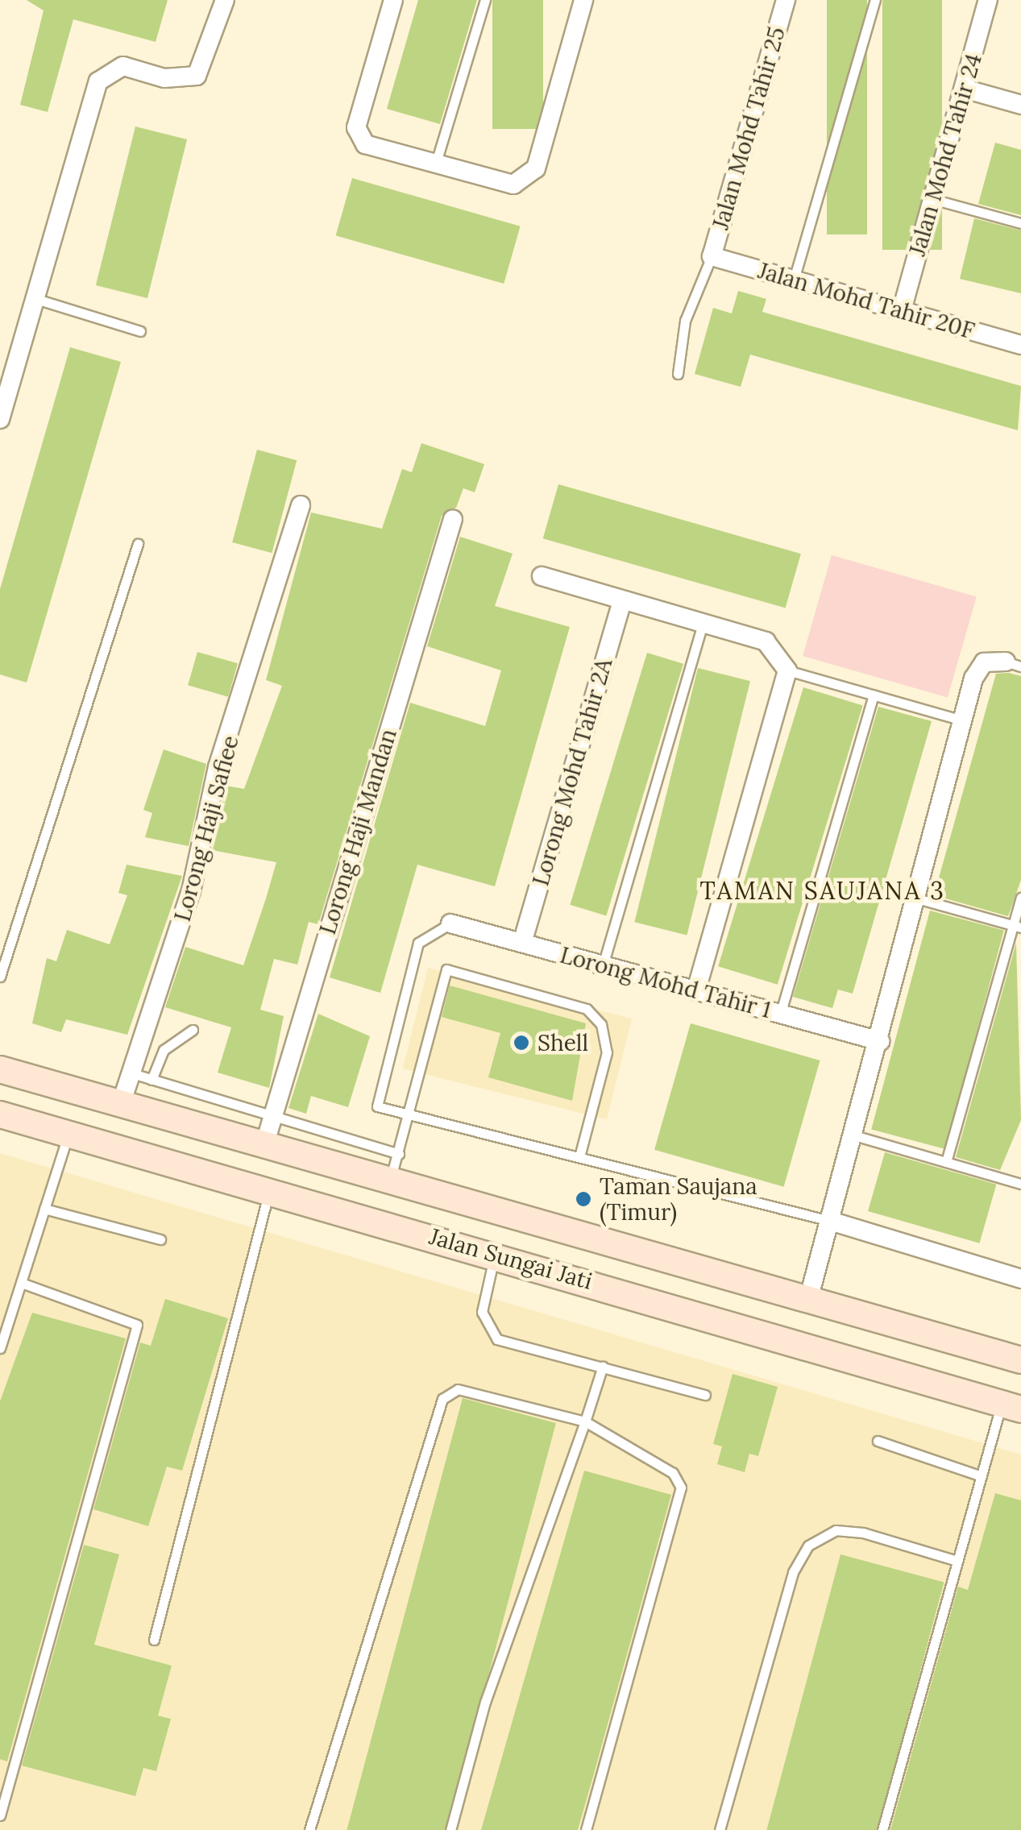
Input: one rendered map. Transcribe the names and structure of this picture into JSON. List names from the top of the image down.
{
  "streets": {
    "main road": ["Jalan Sungai Jati"],
    "street": [
      "Jalan Mohd Tahir 25",
      "Jalan Mohd Tahir 24",
      "Jalan Mohd Tahir 20F",
      "Lorong Mohd Tahir 2A",
      "Lorong Haji Safiee",
      "Lorong Haji Mandan",
      "Lorong Mohd Tahir 1"
    ]
  },
  "crossings": [
    ["Jalan Mohd Tahir 25", "Jalan Mohd Tahir 20F"],
    ["Jalan Mohd Tahir 24", "Jalan Mohd Tahir 20F"],
    ["Lorong Mohd Tahir 2A", "Lorong Mohd Tahir 1"],
    ["Lorong Haji Safiee", "Jalan Sungai Jati"],
    ["Lorong Haji Mandan", "Jalan Sungai Jati"]
  ],
  "districts": ["TAMAN SAUJANA 3"],
  "places": ["Shell", "Taman Saujana (Timur)"]
}
